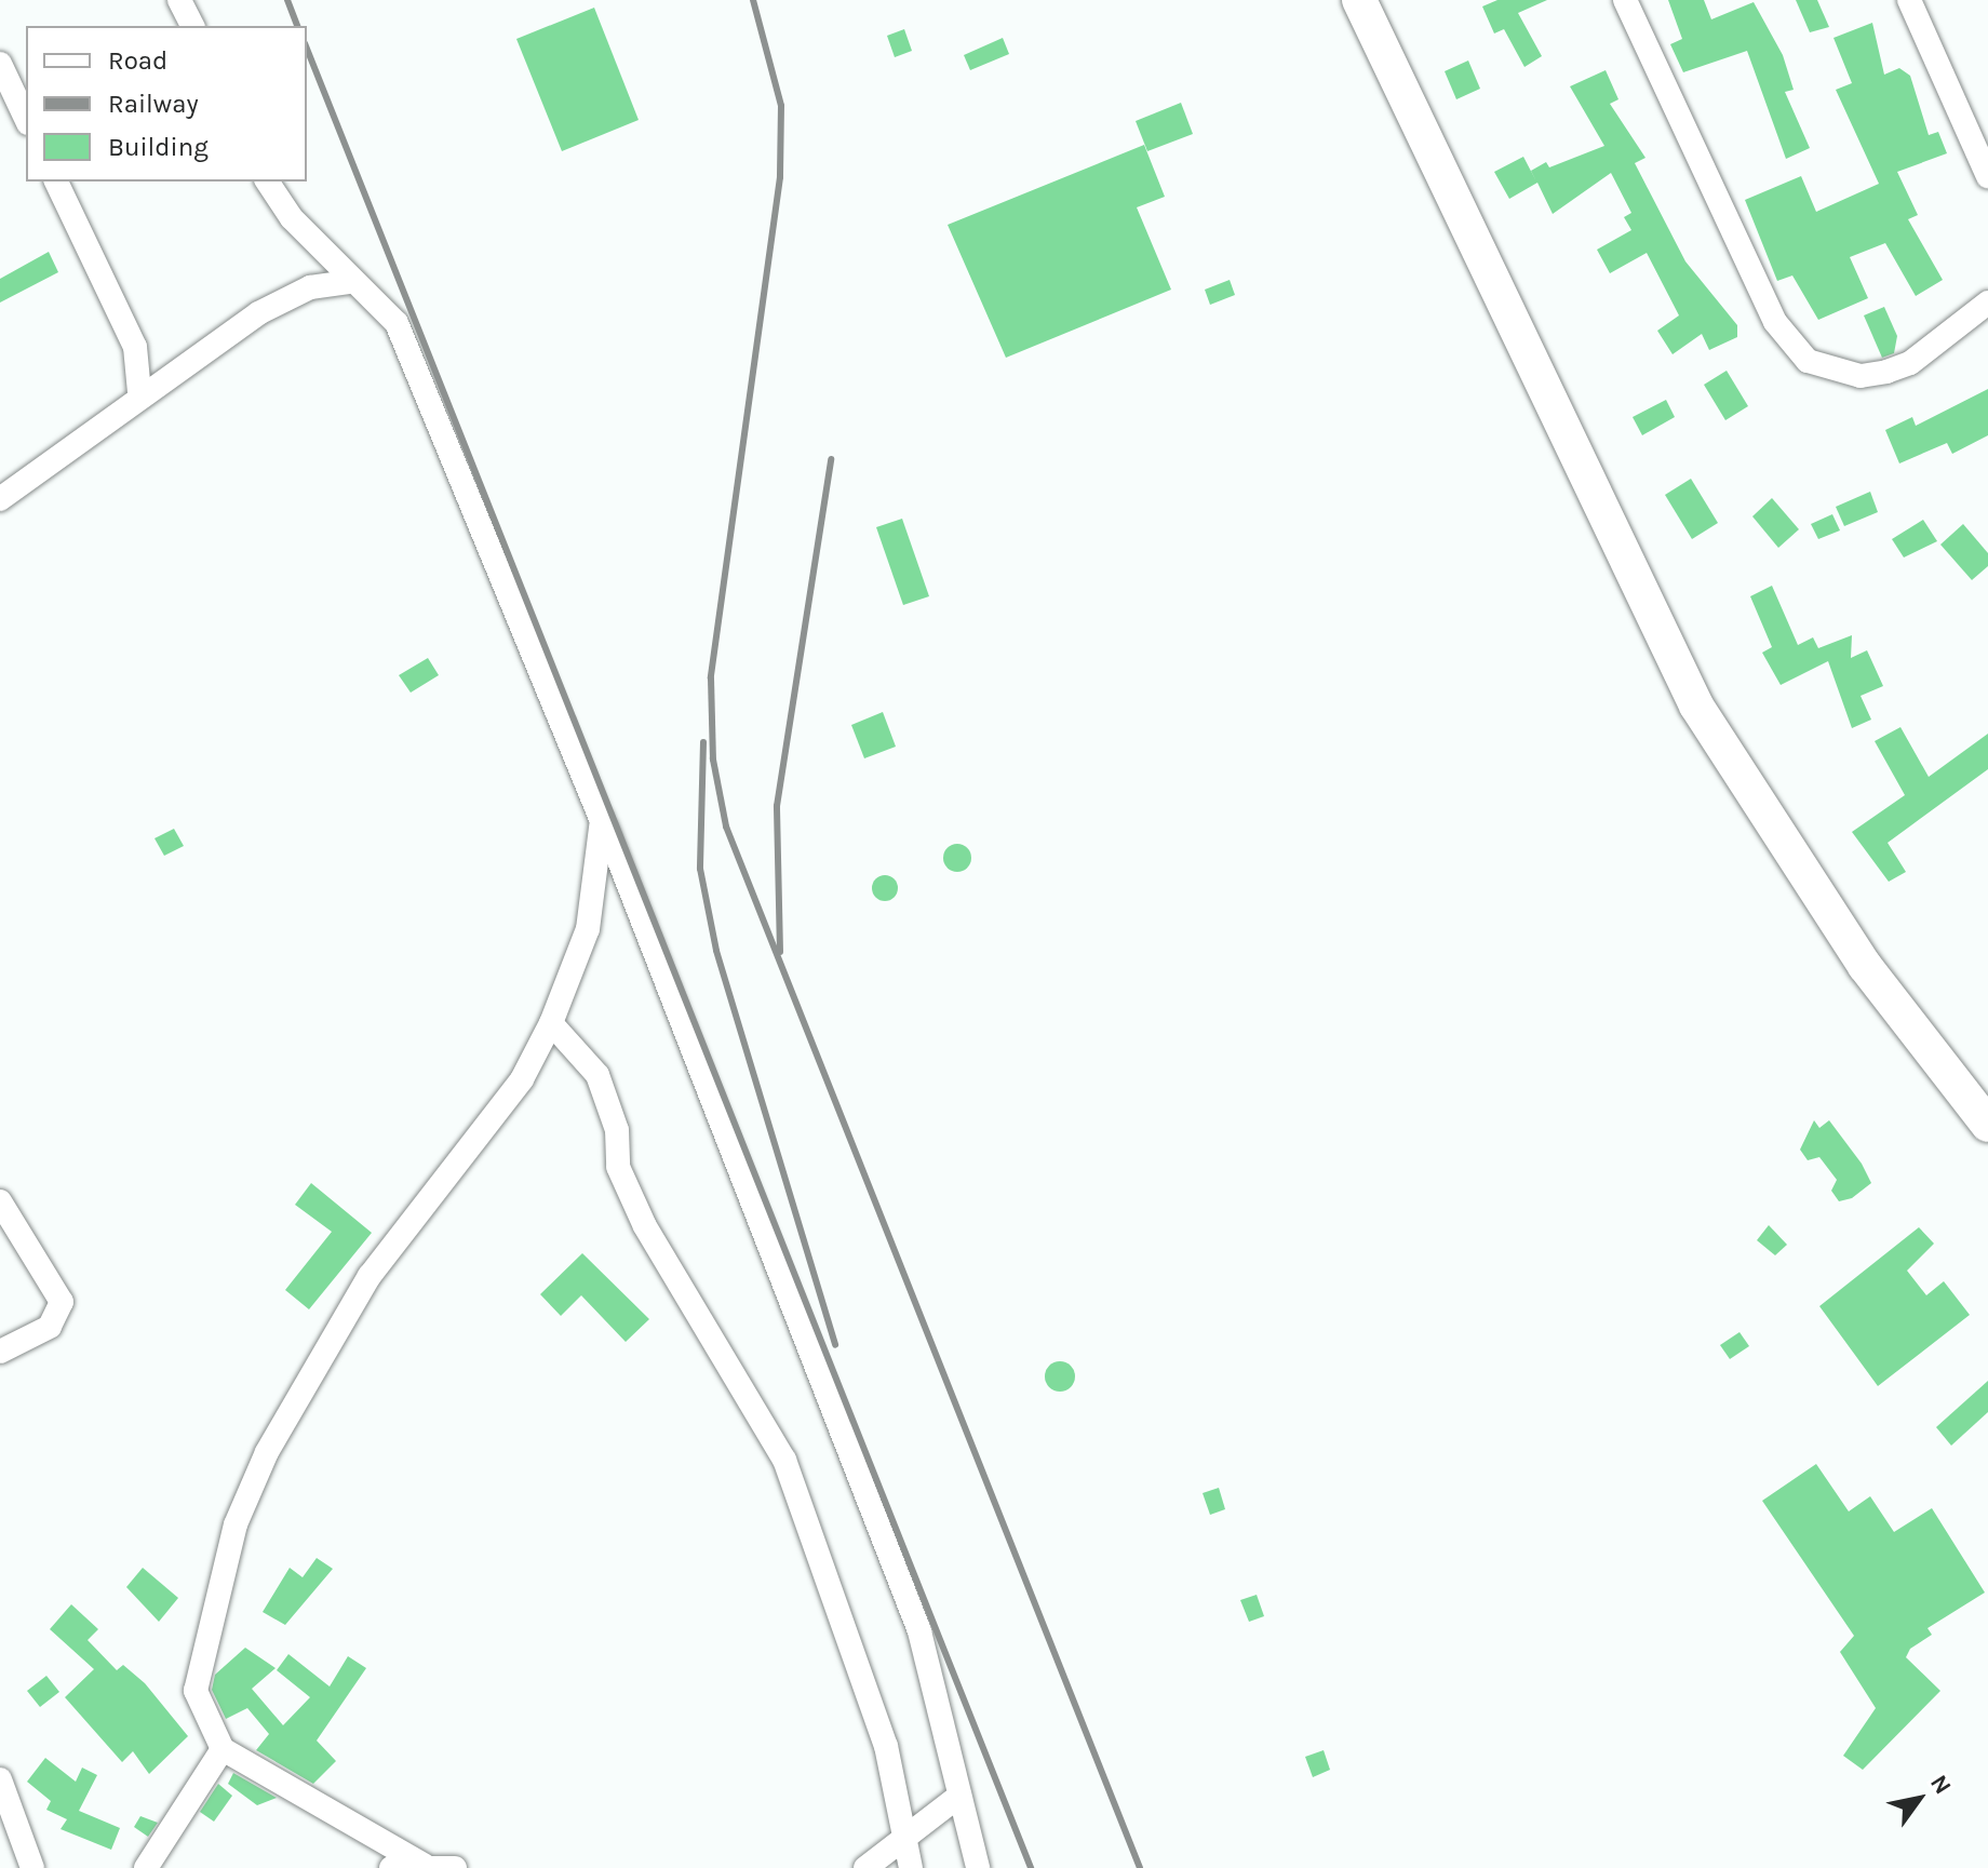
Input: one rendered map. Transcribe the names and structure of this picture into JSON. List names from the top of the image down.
{
  "legend": ["Road", "Railway", "Building"],
  "north": "top right"
}
